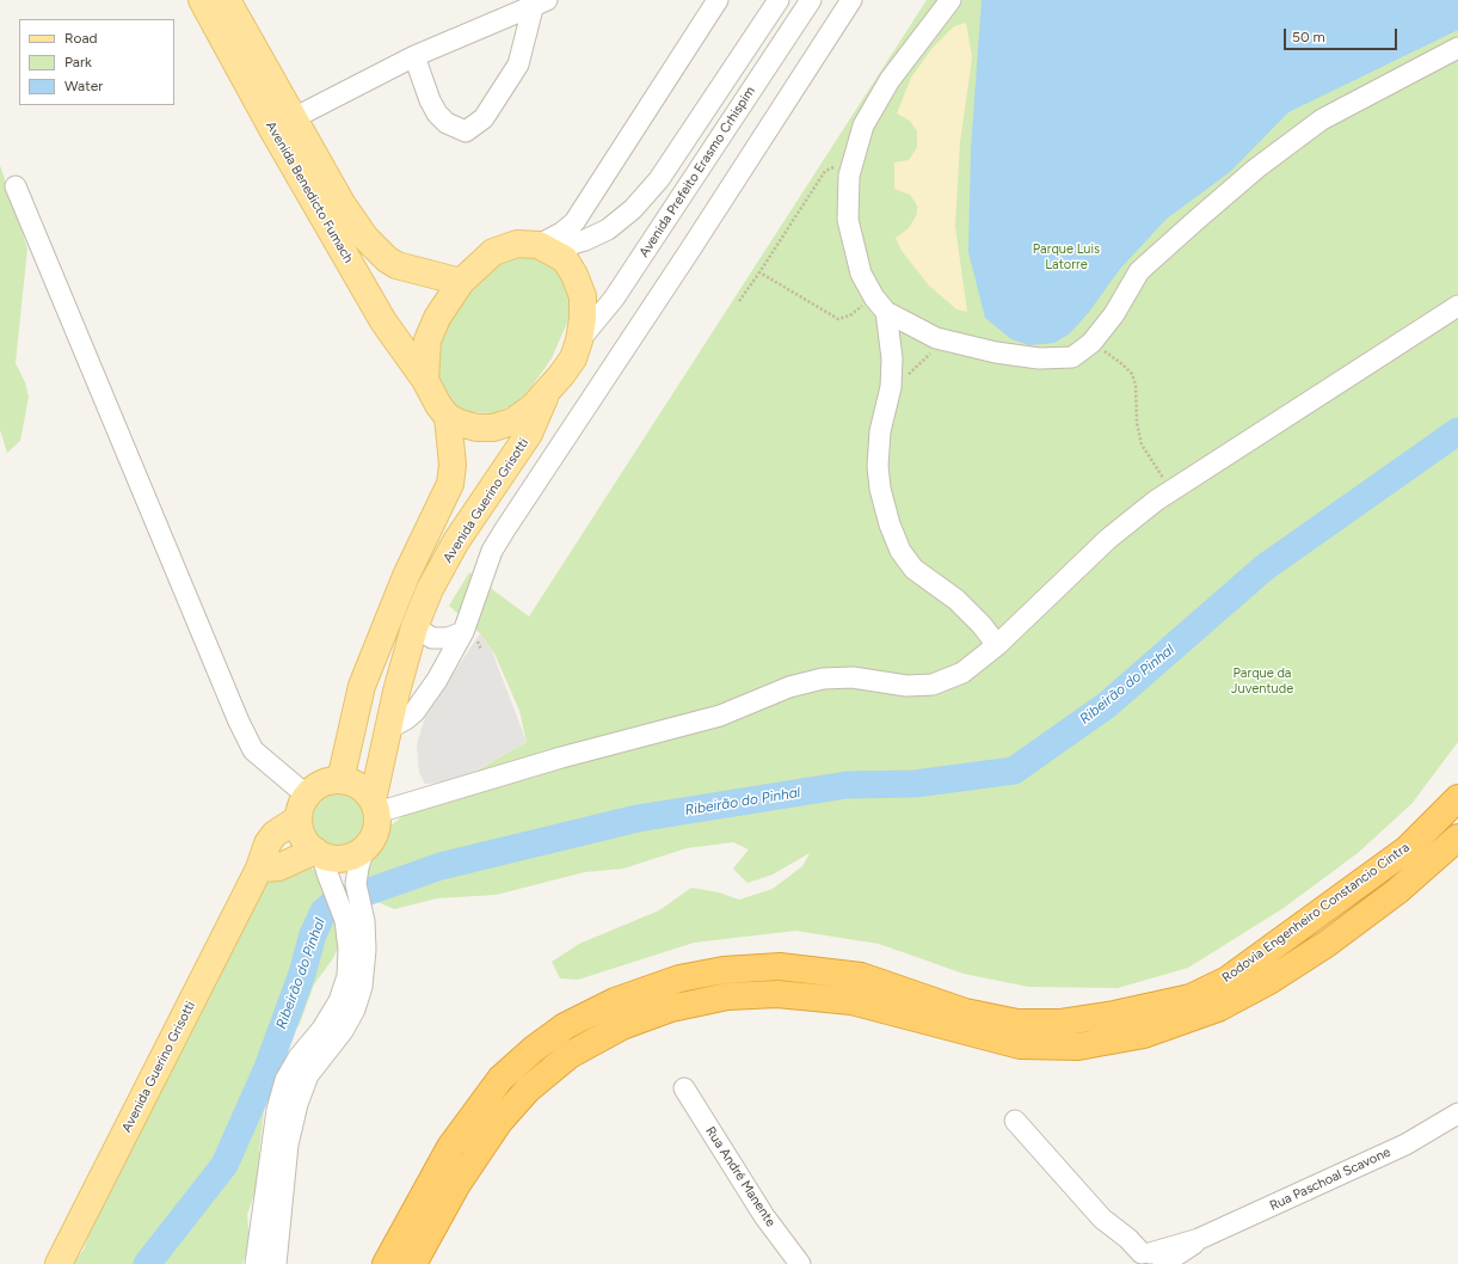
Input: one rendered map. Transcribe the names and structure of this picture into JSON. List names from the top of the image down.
{
  "streets": {
    "highway": ["Rodovia Engenheiro Constancio Cintra"],
    "main road": ["Avenida Benedicto Fumach", "Avenida Guerino Grisotti"],
    "street": ["Avenida Prefeito Erasmo Crhispim", "Rua André Manente", "Rua Paschoal Scavone"]
  },
  "crossings": [
    ["Avenida Prefeito Erasmo Crhispim", "Avenida Benedicto Fumach"],
    ["Avenida Prefeito Erasmo Crhispim", "Avenida Guerino Grisotti"],
    ["Avenida Benedicto Fumach", "Avenida Guerino Grisotti"]
  ],
  "water": ["Ribeirão do Pinhal"],
  "parks": ["Parque Luis Latorre", "Parque da Juventude"],
  "legend": ["Road", "Park", "Water"],
  "scale_bar": "50 m"
}
